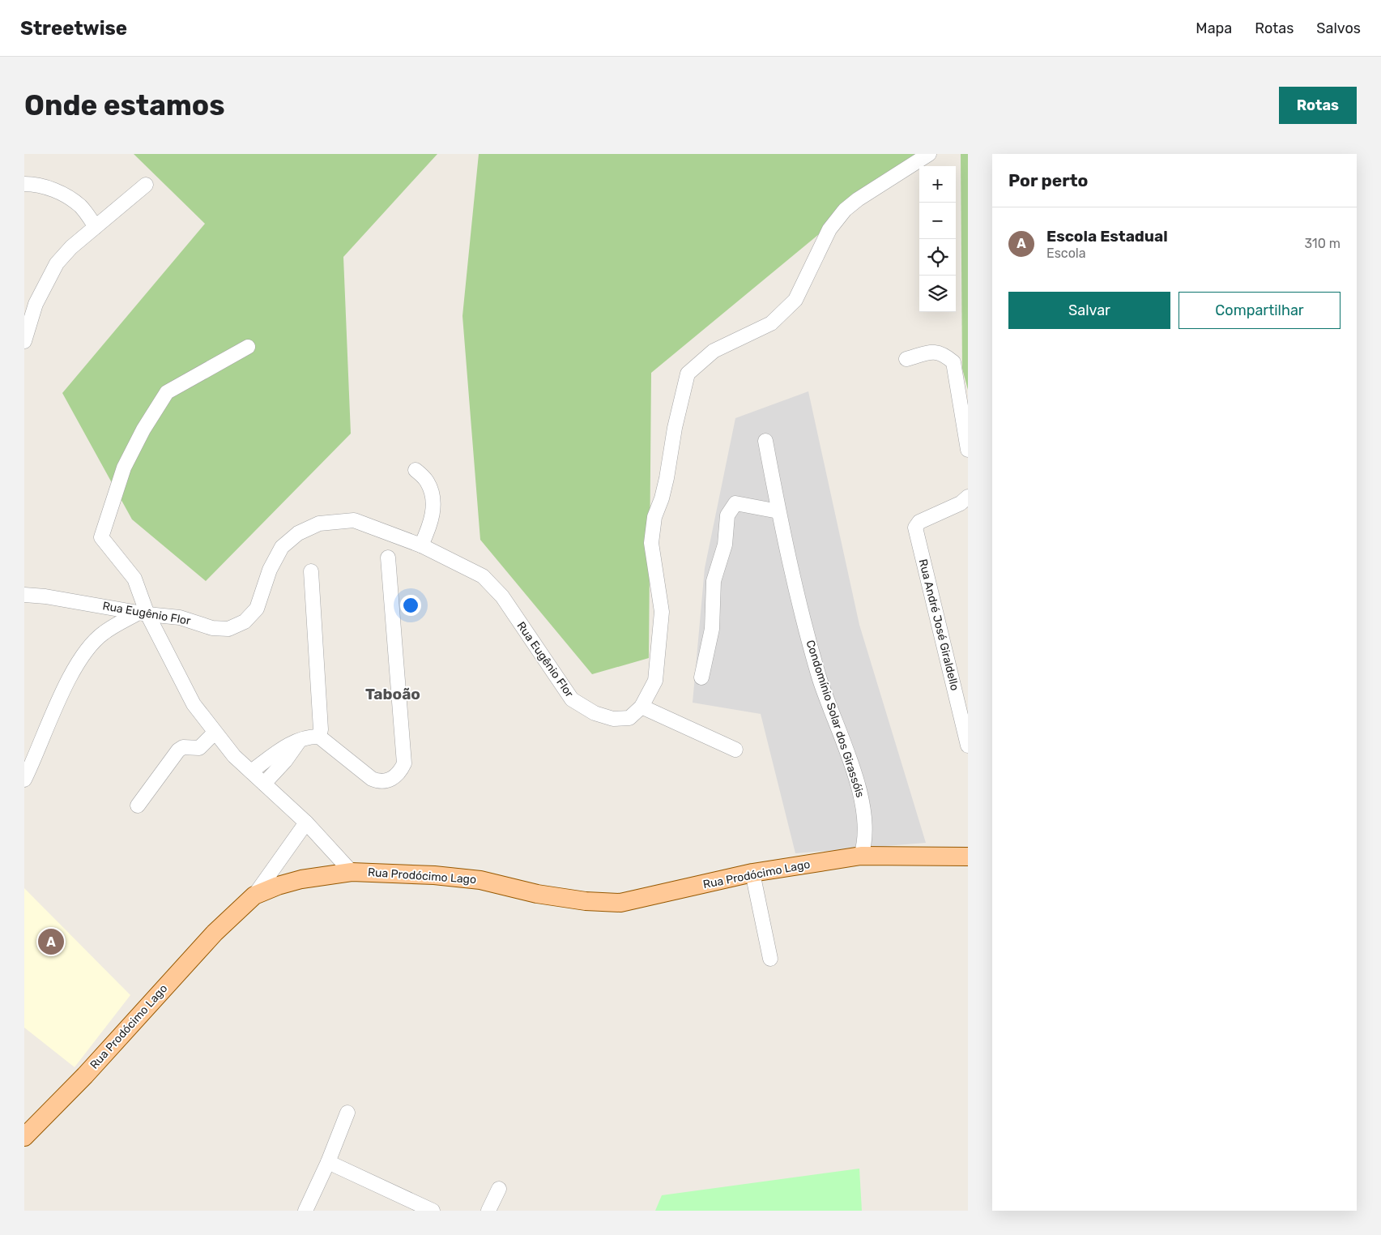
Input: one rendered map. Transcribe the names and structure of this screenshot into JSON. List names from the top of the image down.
{
  "streets": {
    "main road": ["Rua Prodócimo Lago"],
    "street": ["Rua Eugênio Flor", "Rua André José Giraldello", "Condomínio Solar dos Girassóis"]
  },
  "crossings": [
    ["Condomínio Solar dos Girassóis", "Rua Prodócimo Lago"]
  ],
  "districts": ["Taboão"],
  "page": {
    "header": "Streetwise",
    "nav": ["Mapa", "Rotas", "Salvos"],
    "buttons": [
      "Rotas",
      ["Salvar", "Compartilhar"]
    ],
    "title": "Onde estamos",
    "heading": "Por perto",
    "map_buttons": ["+", "−"],
    "list": [
      {
        "mark": "A",
        "name": "Escola Estadual",
        "note": "Escola",
        "value": "310 m"
      }
    ],
    "pins": "A"
  }
}
